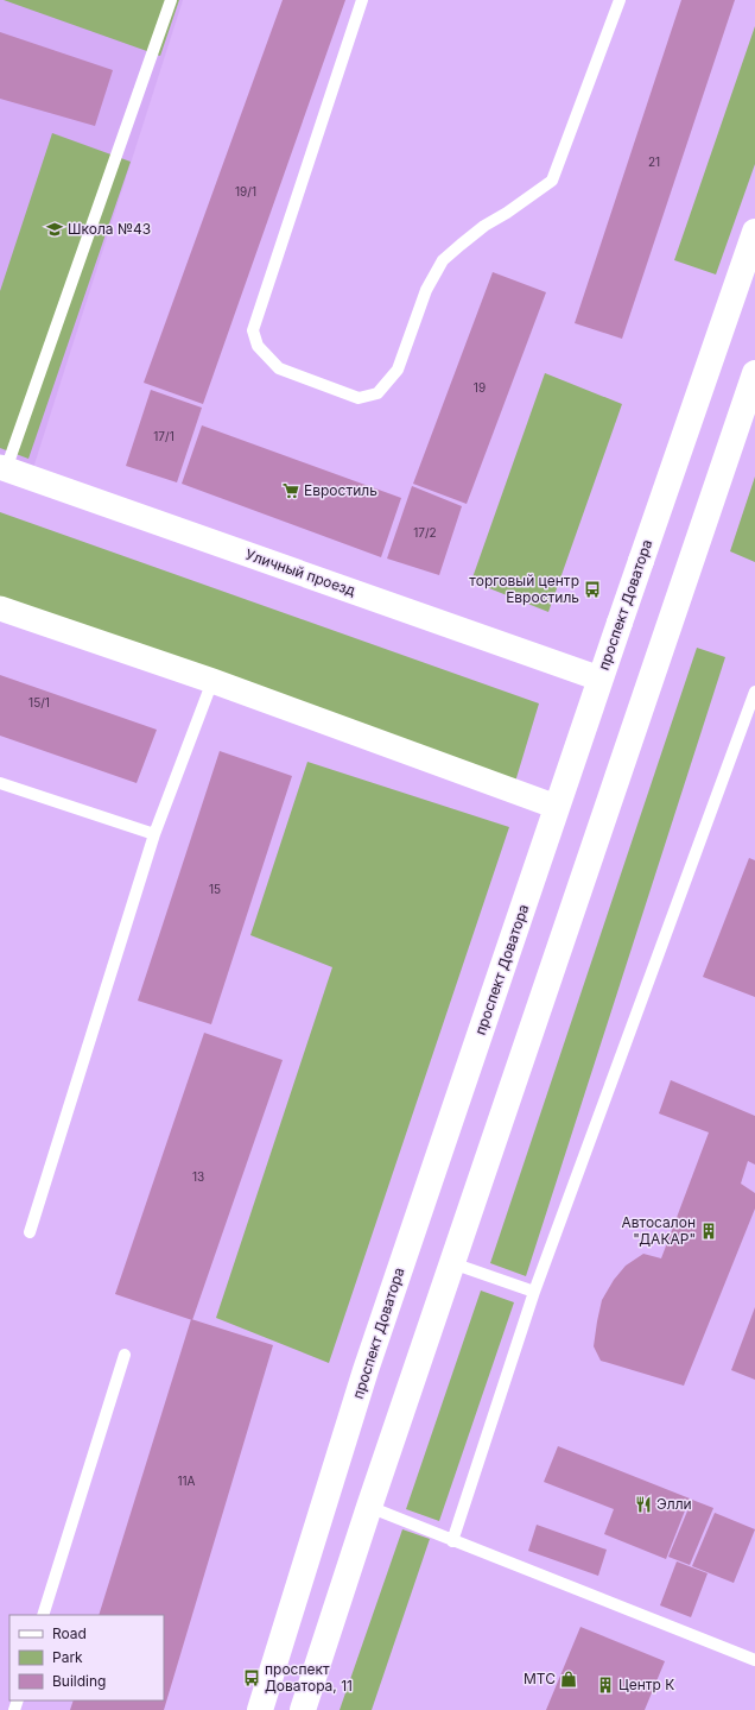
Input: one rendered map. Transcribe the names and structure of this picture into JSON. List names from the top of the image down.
{
  "streets": {
    "main road": ["проспект Доватора"],
    "street": ["Уличный проезд"]
  },
  "crossings": [
    ["Уличный проезд", "проспект Доватора"]
  ],
  "places": {
    "school or university": ["Школа №43"],
    "supermarket": ["Евростиль"],
    "bus stop": ["торговый центр Евростиль", "проспект Доватора, 11"],
    "building": ["Автосалон \"ДАКАР\"", "Центр К"],
    "restaurant": ["Элли"],
    "shop": ["МТС"]
  },
  "house_numbers": [
    "21",
    "19/1",
    "19",
    "17/1",
    "17/2",
    "15/1",
    "15",
    "13",
    "11А"
  ],
  "legend": ["Road", "Park", "Building"]
}
